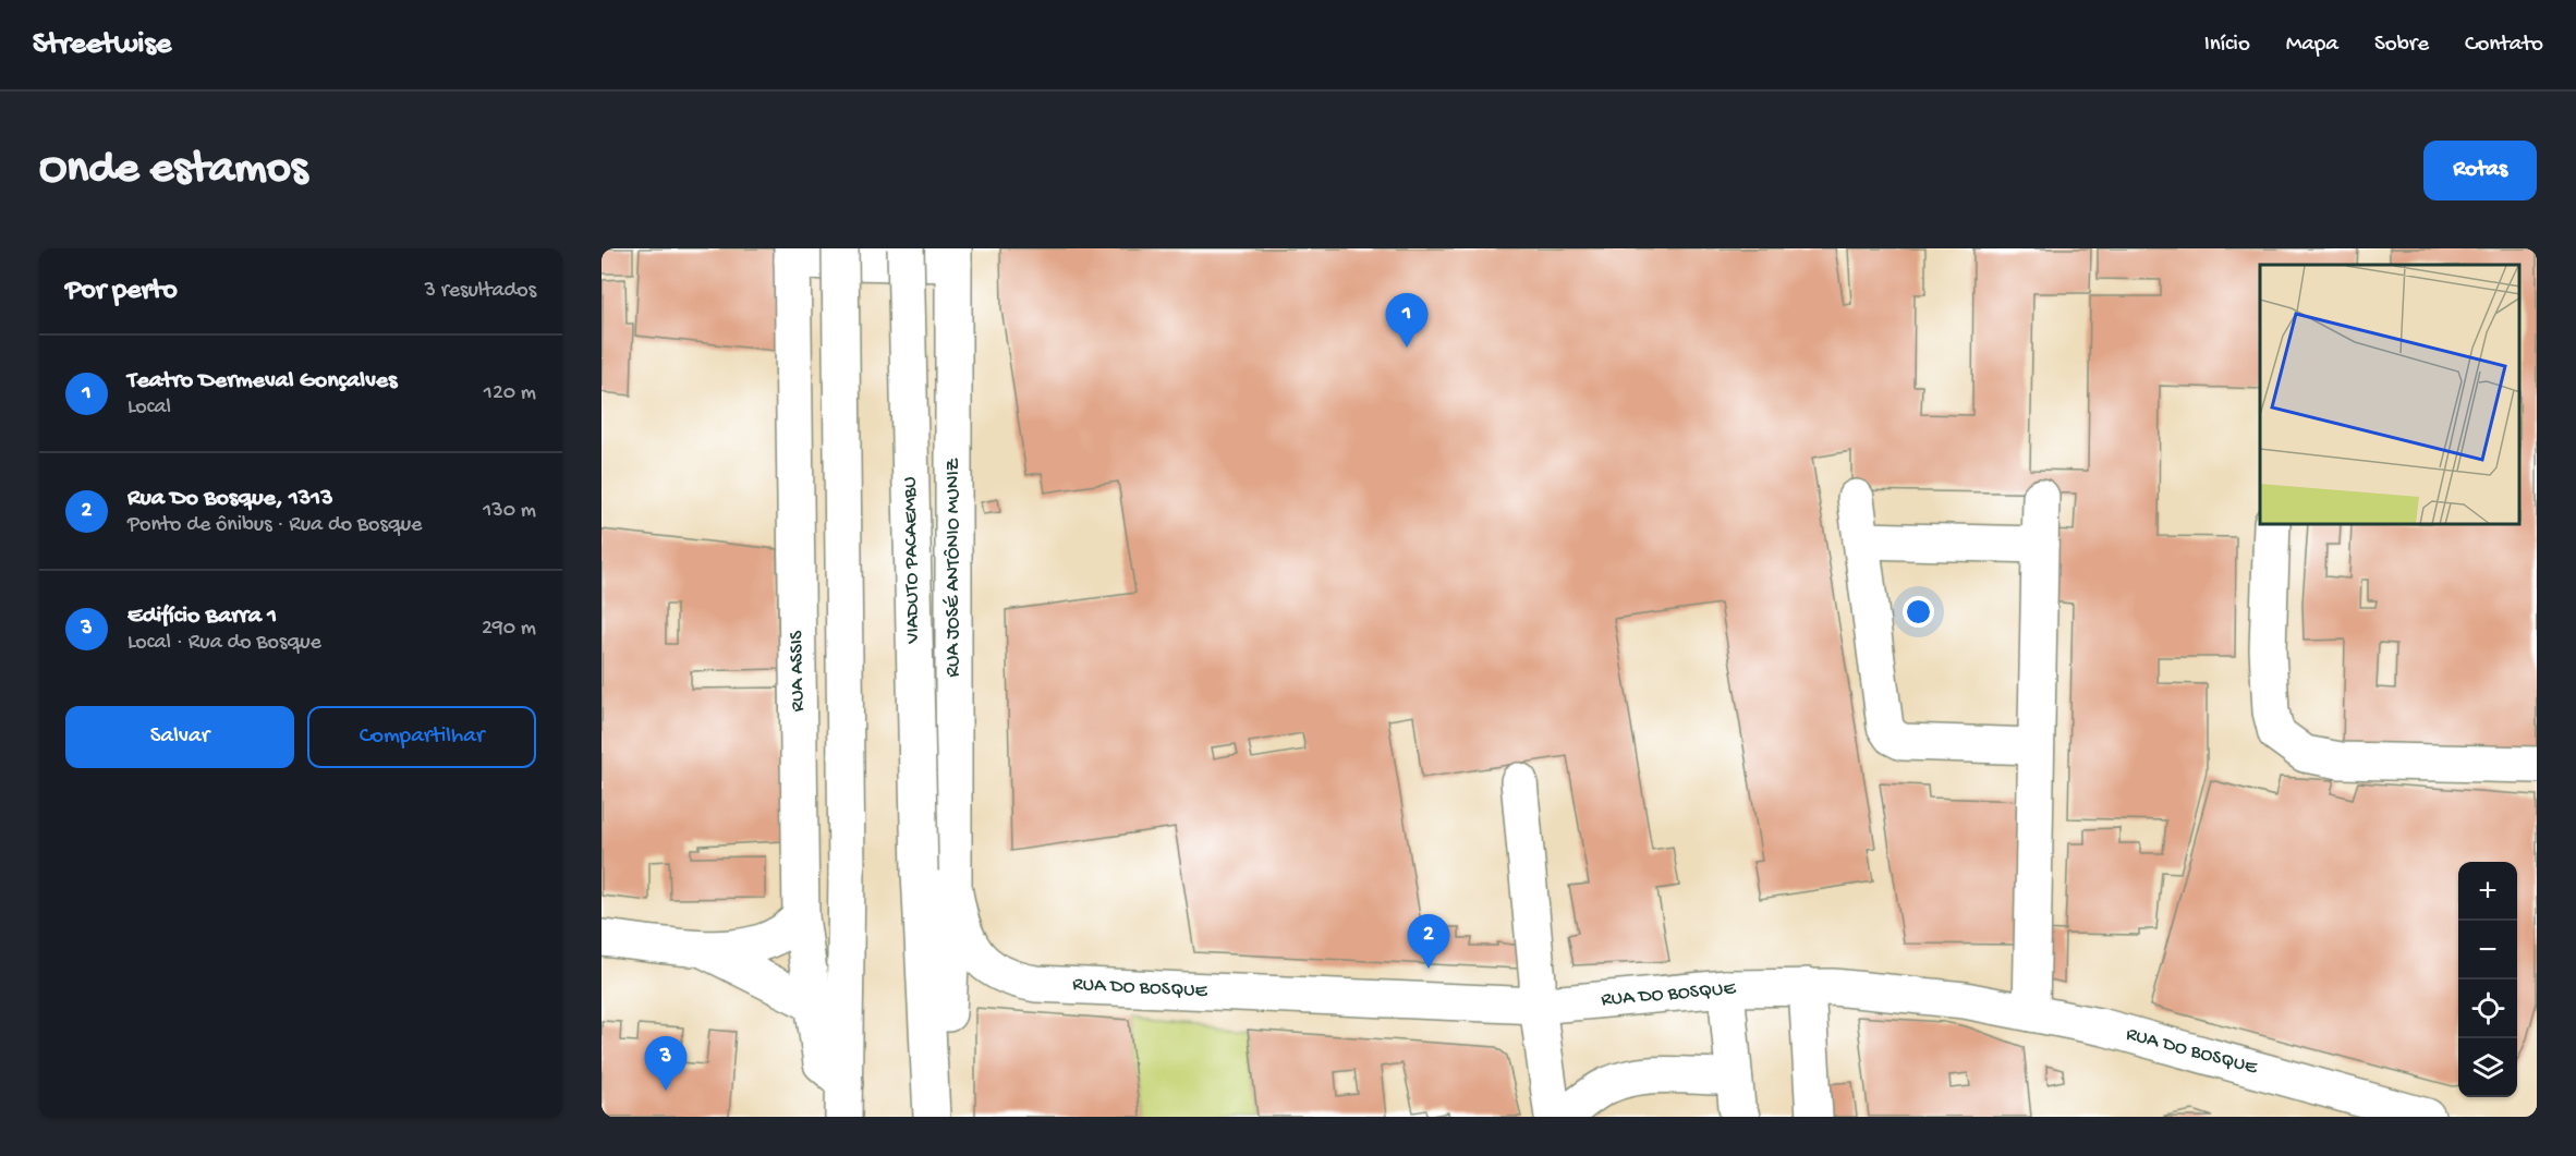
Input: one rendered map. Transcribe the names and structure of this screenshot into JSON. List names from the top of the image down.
{
  "streets": {
    "street": [
      "VIADUTO PACAEMBU",
      "RUA JOSÉ ANTÔNIO MUNIZ",
      "RUA ASSIS",
      "RUA DO BOSQUE"
    ]
  },
  "crossings": [
    ["RUA JOSÉ ANTÔNIO MUNIZ", "RUA DO BOSQUE"]
  ],
  "page": {
    "header": "Streetwise",
    "nav": [
      "Início",
      "Mapa",
      "Sobre",
      "Contato"
    ],
    "buttons": [
      "Rotas",
      ["Salvar", "Compartilhar"]
    ],
    "title": "Onde estamos",
    "heading": ["Por perto", "3 resultados"],
    "pins": ["1", "2", "3"],
    "list": [
      {
        "mark": "1",
        "name": "Teatro Dermeval Gonçalves",
        "note": "Local",
        "value": "120 m"
      },
      {
        "mark": "2",
        "name": "Rua Do Bosque, 1313",
        "note": "Ponto de ônibus · Rua do Bosque",
        "value": "130 m"
      },
      {
        "mark": "3",
        "name": "Edifício Barra 1",
        "note": "Local · Rua do Bosque",
        "value": "290 m"
      }
    ],
    "map_buttons": ["+", "−"]
  }
}
